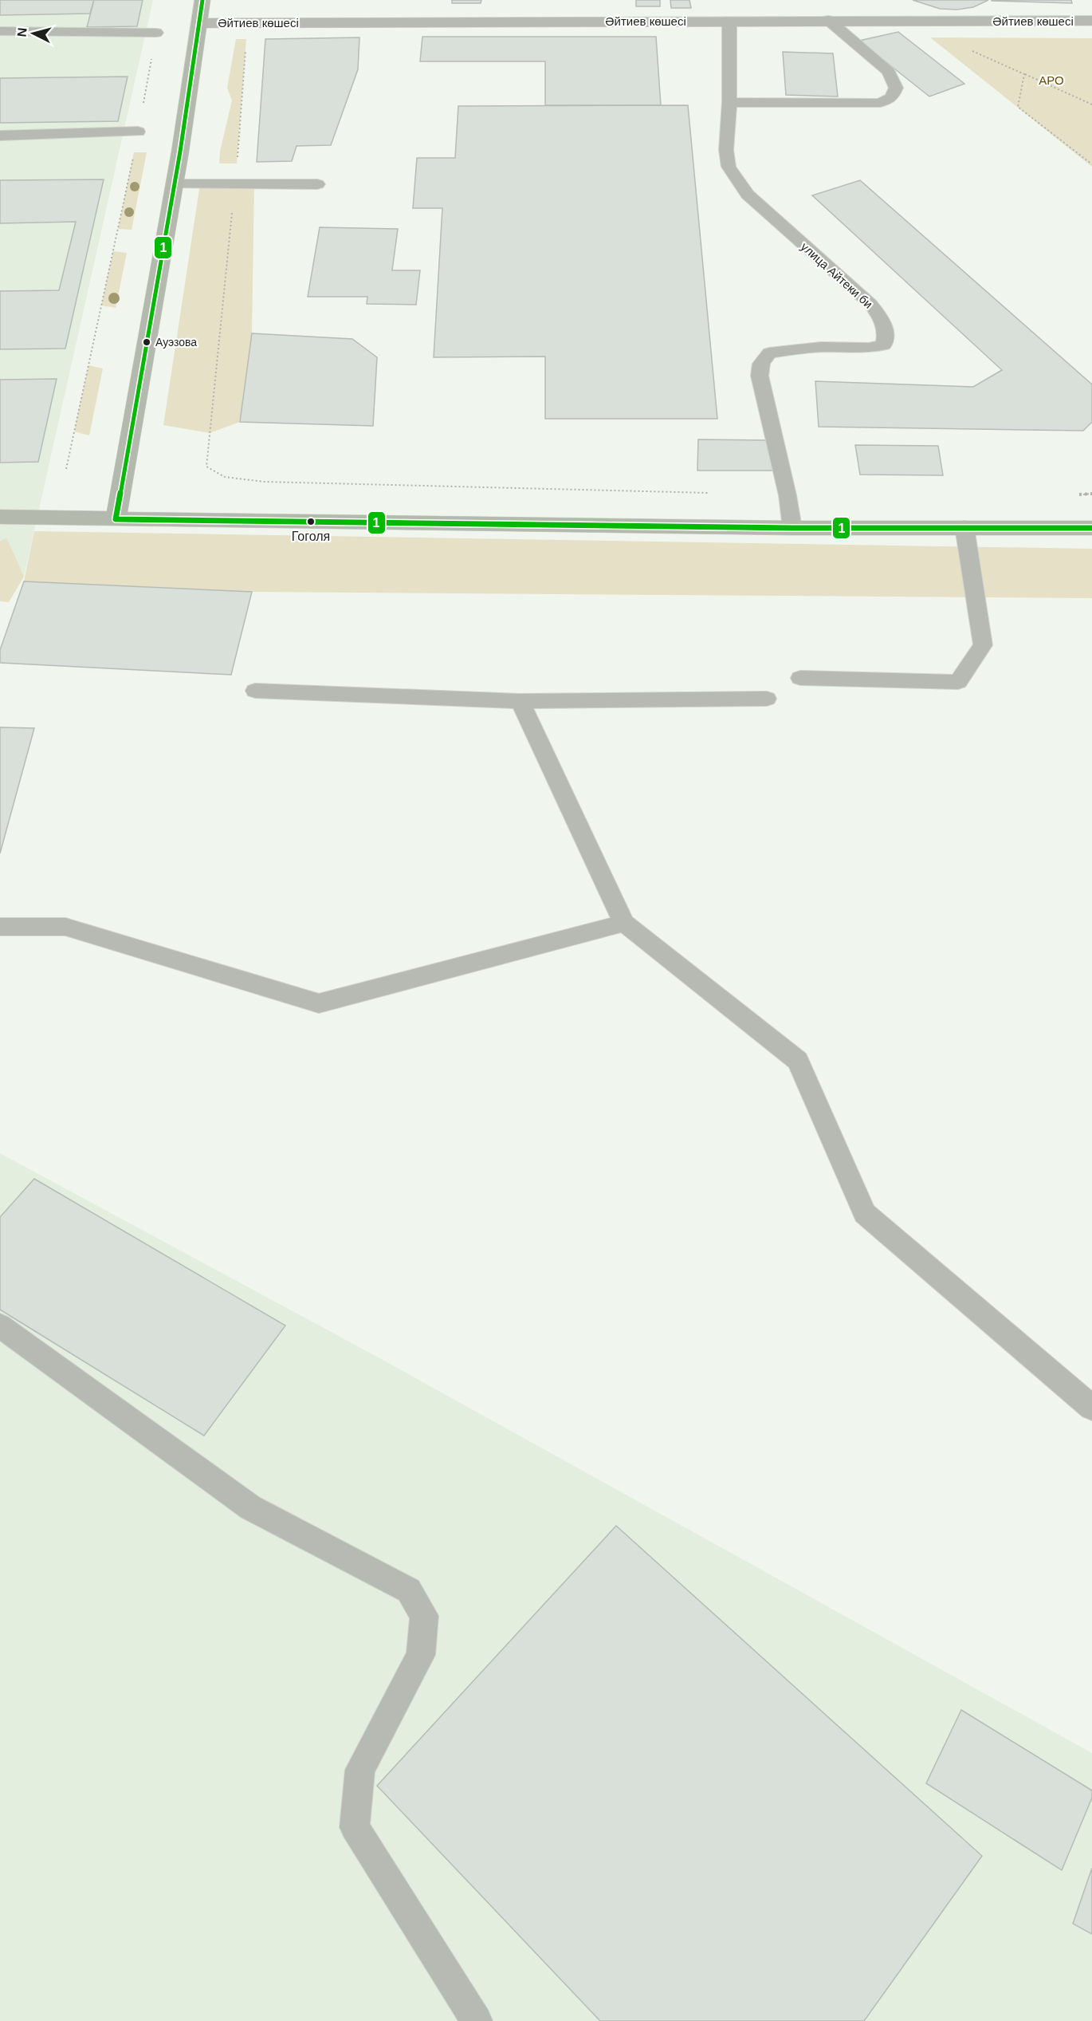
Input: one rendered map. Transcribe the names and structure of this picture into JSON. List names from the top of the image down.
{
  "streets": {
    "street": ["Әйтиев көшесі"],
    "lane": ["улица Айтеки би"]
  },
  "crossings": [
    ["Әйтиев көшесі", "улица Айтеки би"]
  ],
  "parks": ["АРО"],
  "places": ["Ауэзова", "Гоголя"],
  "lines": ["transit line 1"],
  "north": "left"
}
